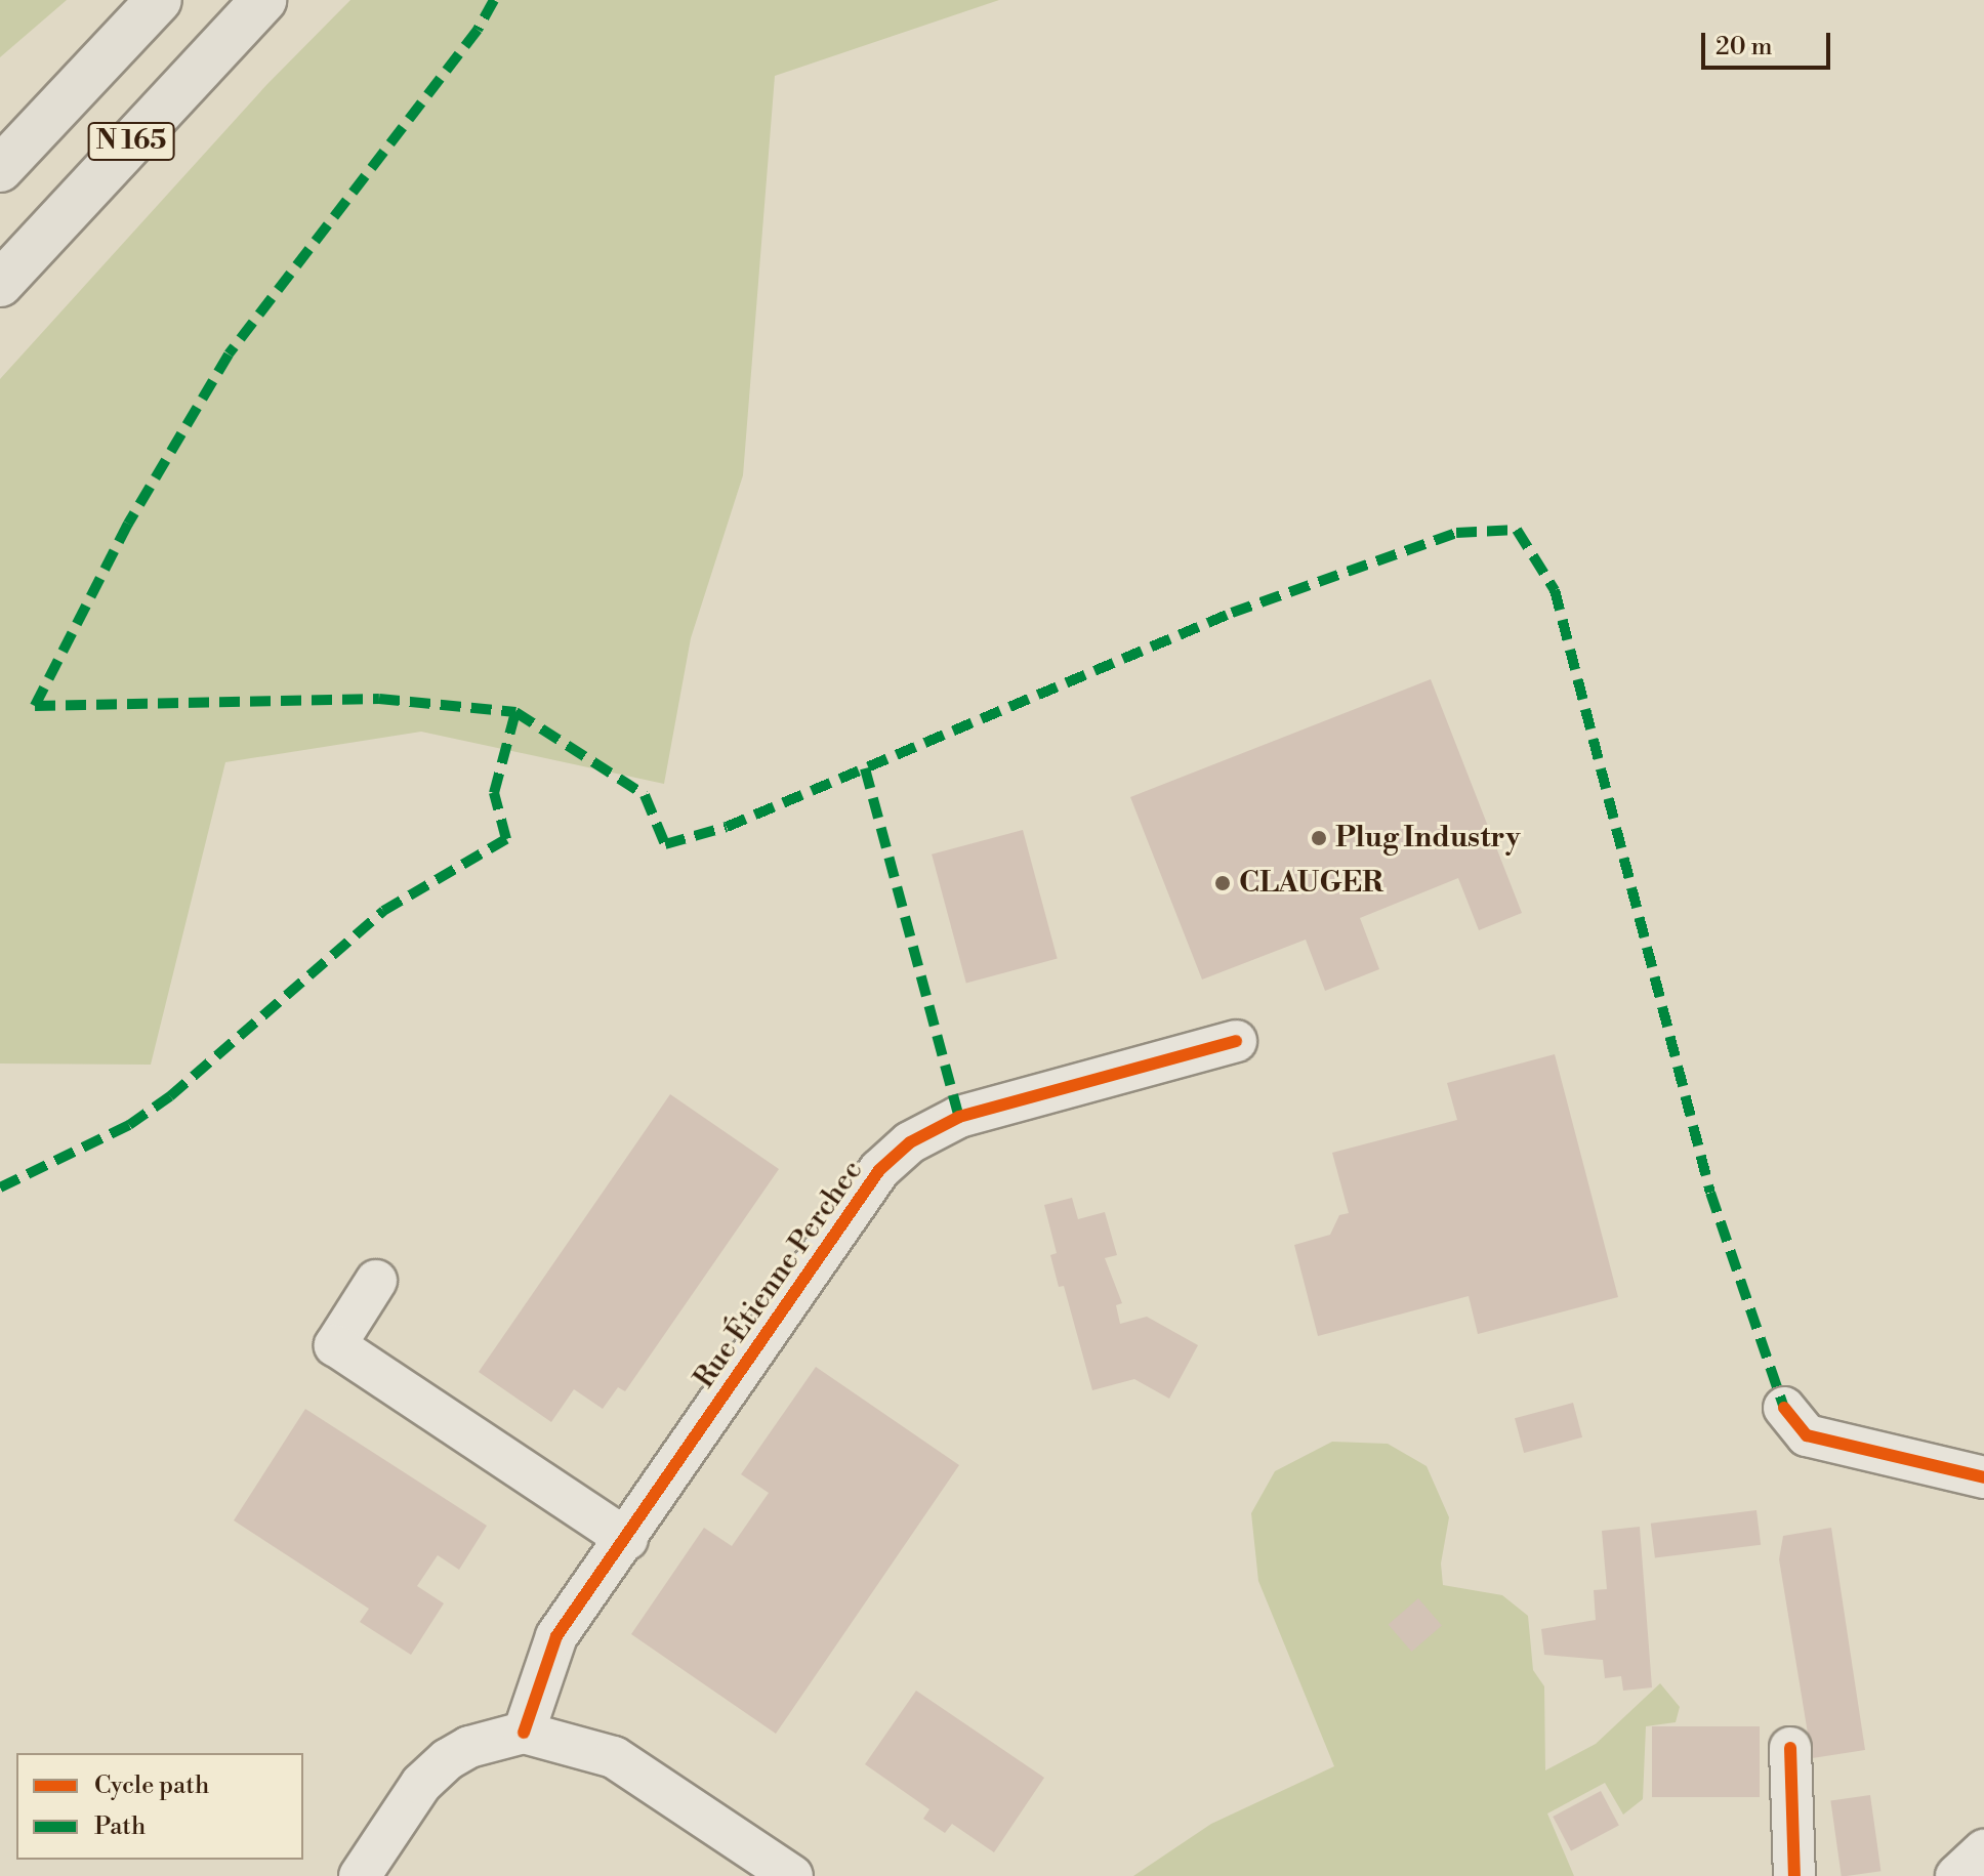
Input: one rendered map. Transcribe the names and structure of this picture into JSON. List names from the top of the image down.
{
  "streets": {
    "highway": ["N 165"],
    "street": ["Rue Étienne Perchec"]
  },
  "places": ["Plug Industry", "CLAUGER"],
  "legend": ["Cycle path", "Path"],
  "scale_bar": "20 m"
}
